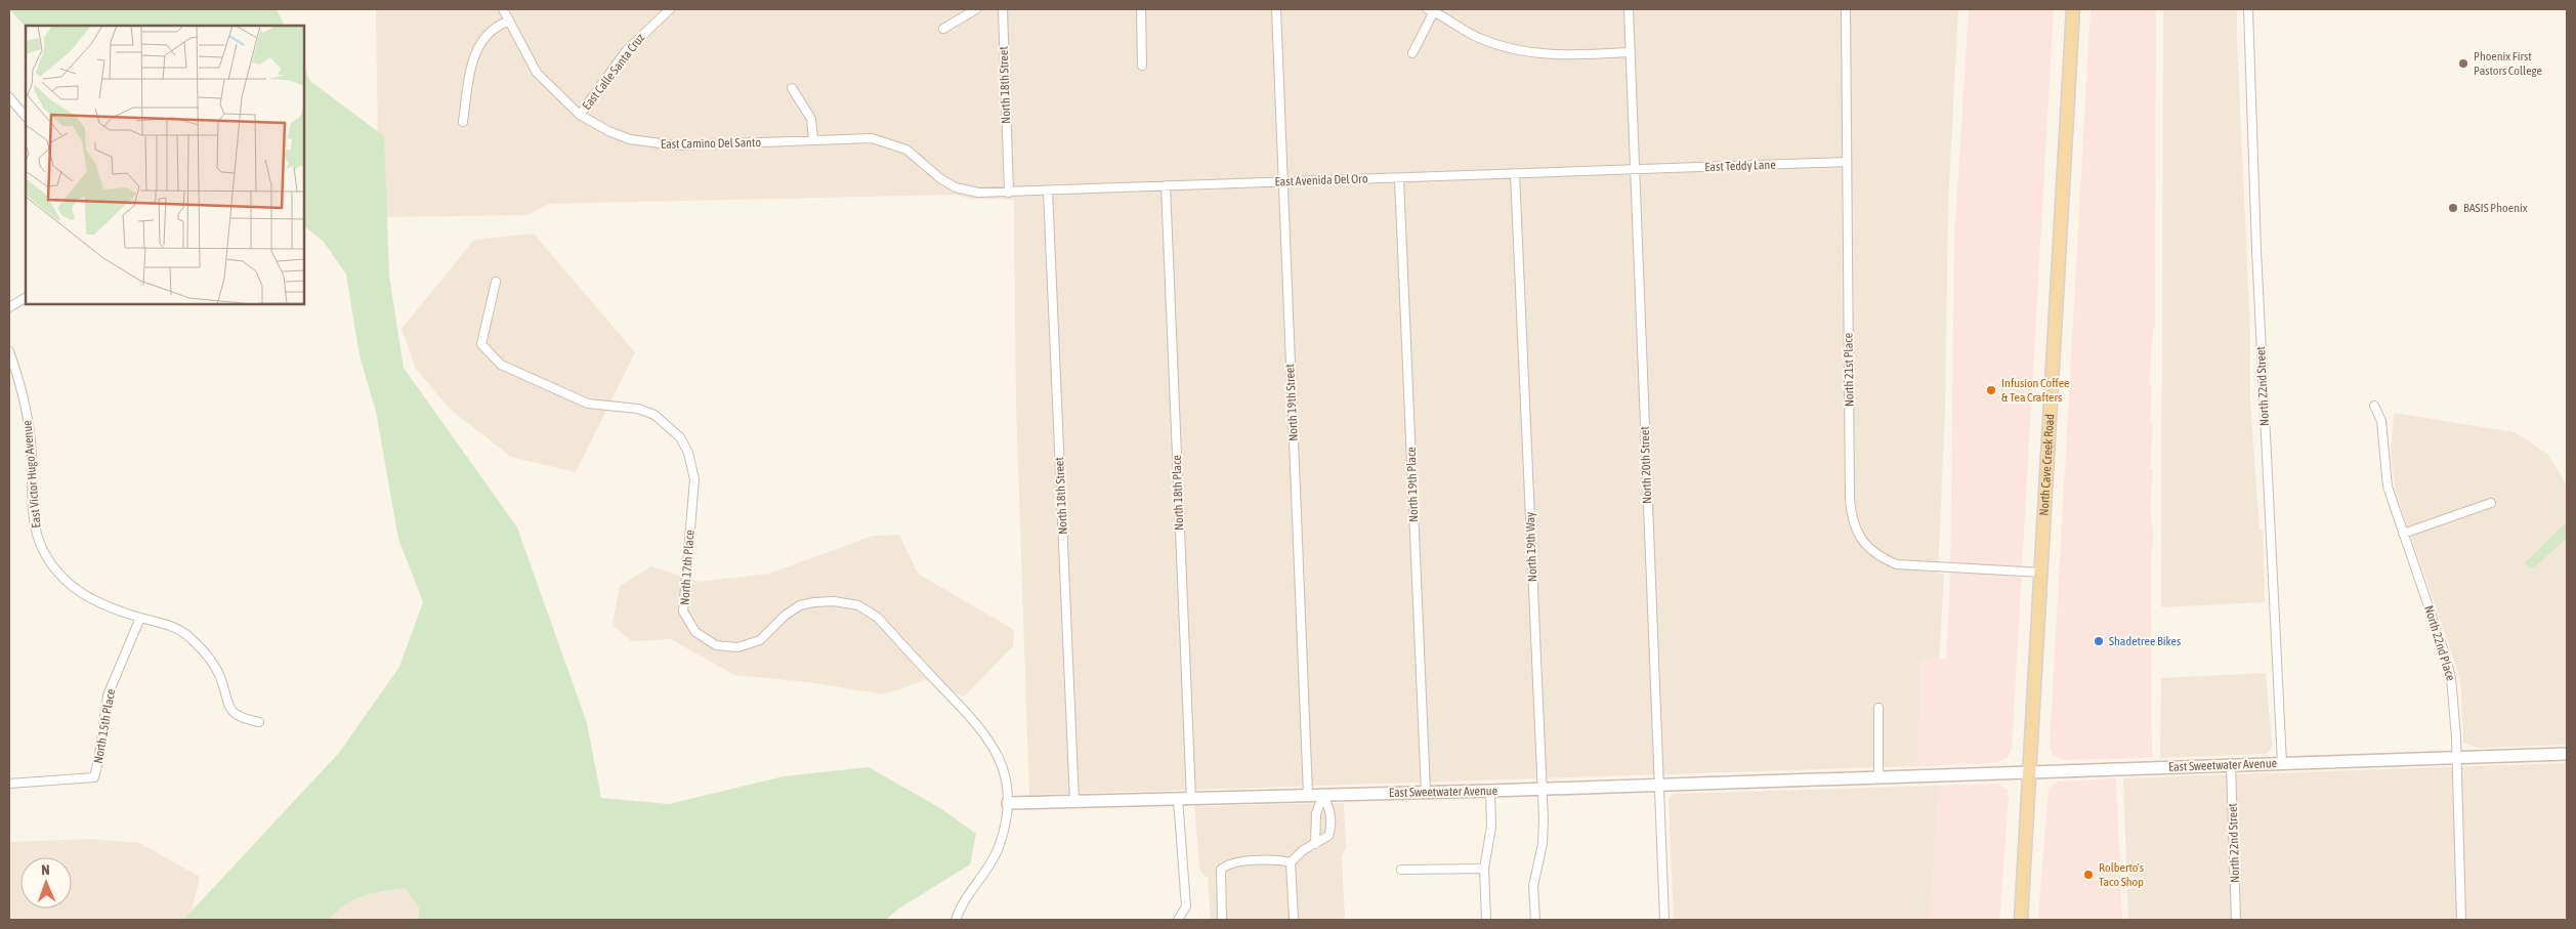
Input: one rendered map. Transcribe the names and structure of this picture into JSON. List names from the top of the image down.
{
  "streets": {
    "main road": ["North Cave Creek Road"],
    "street": [
      "East Calle Santa Cruz",
      "North 18th Street",
      "East Camino Del Santo",
      "East Teddy Lane",
      "East Avenida Del Oro",
      "North 21st Place",
      "North 22nd Street",
      "North 19th Street",
      "North 20th Street",
      "East Victor Hugo Avenue",
      "North 19th Place",
      "North 18th Place",
      "North 19th Way",
      "North 17th Place",
      "North 22nd Place",
      "North 15th Place",
      "East Sweetwater Avenue"
    ]
  },
  "crossings": [
    ["East Calle Santa Cruz", "East Camino Del Santo"],
    ["North 18th Street", "East Camino Del Santo"],
    ["North 18th Street", "East Avenida Del Oro"],
    ["North 18th Street", "East Sweetwater Avenue"],
    ["East Camino Del Santo", "East Avenida Del Oro"],
    ["East Teddy Lane", "East Avenida Del Oro"],
    ["East Teddy Lane", "North 21st Place"],
    ["East Teddy Lane", "North 20th Street"],
    ["East Avenida Del Oro", "North 19th Street"],
    ["East Avenida Del Oro", "North 20th Street"],
    ["East Avenida Del Oro", "North 19th Place"],
    ["East Avenida Del Oro", "North 18th Place"],
    ["East Avenida Del Oro", "North 19th Way"],
    ["North 21st Place", "North Cave Creek Road"],
    ["North 22nd Street", "East Sweetwater Avenue"],
    ["North 19th Street", "East Sweetwater Avenue"],
    ["North 20th Street", "East Sweetwater Avenue"],
    ["North Cave Creek Road", "East Sweetwater Avenue"],
    ["East Victor Hugo Avenue", "North 15th Place"],
    ["North 19th Place", "East Sweetwater Avenue"],
    ["North 18th Place", "East Sweetwater Avenue"],
    ["North 19th Way", "East Sweetwater Avenue"],
    ["North 17th Place", "East Sweetwater Avenue"],
    ["North 22nd Place", "East Sweetwater Avenue"]
  ],
  "places": [
    "Phoenix First Pastors College",
    "BASIS Phoenix",
    "Infusion Coffee & Tea Crafters",
    "Shadetree Bikes",
    "Rolberto's Taco Shop"
  ],
  "north": "top"
}
